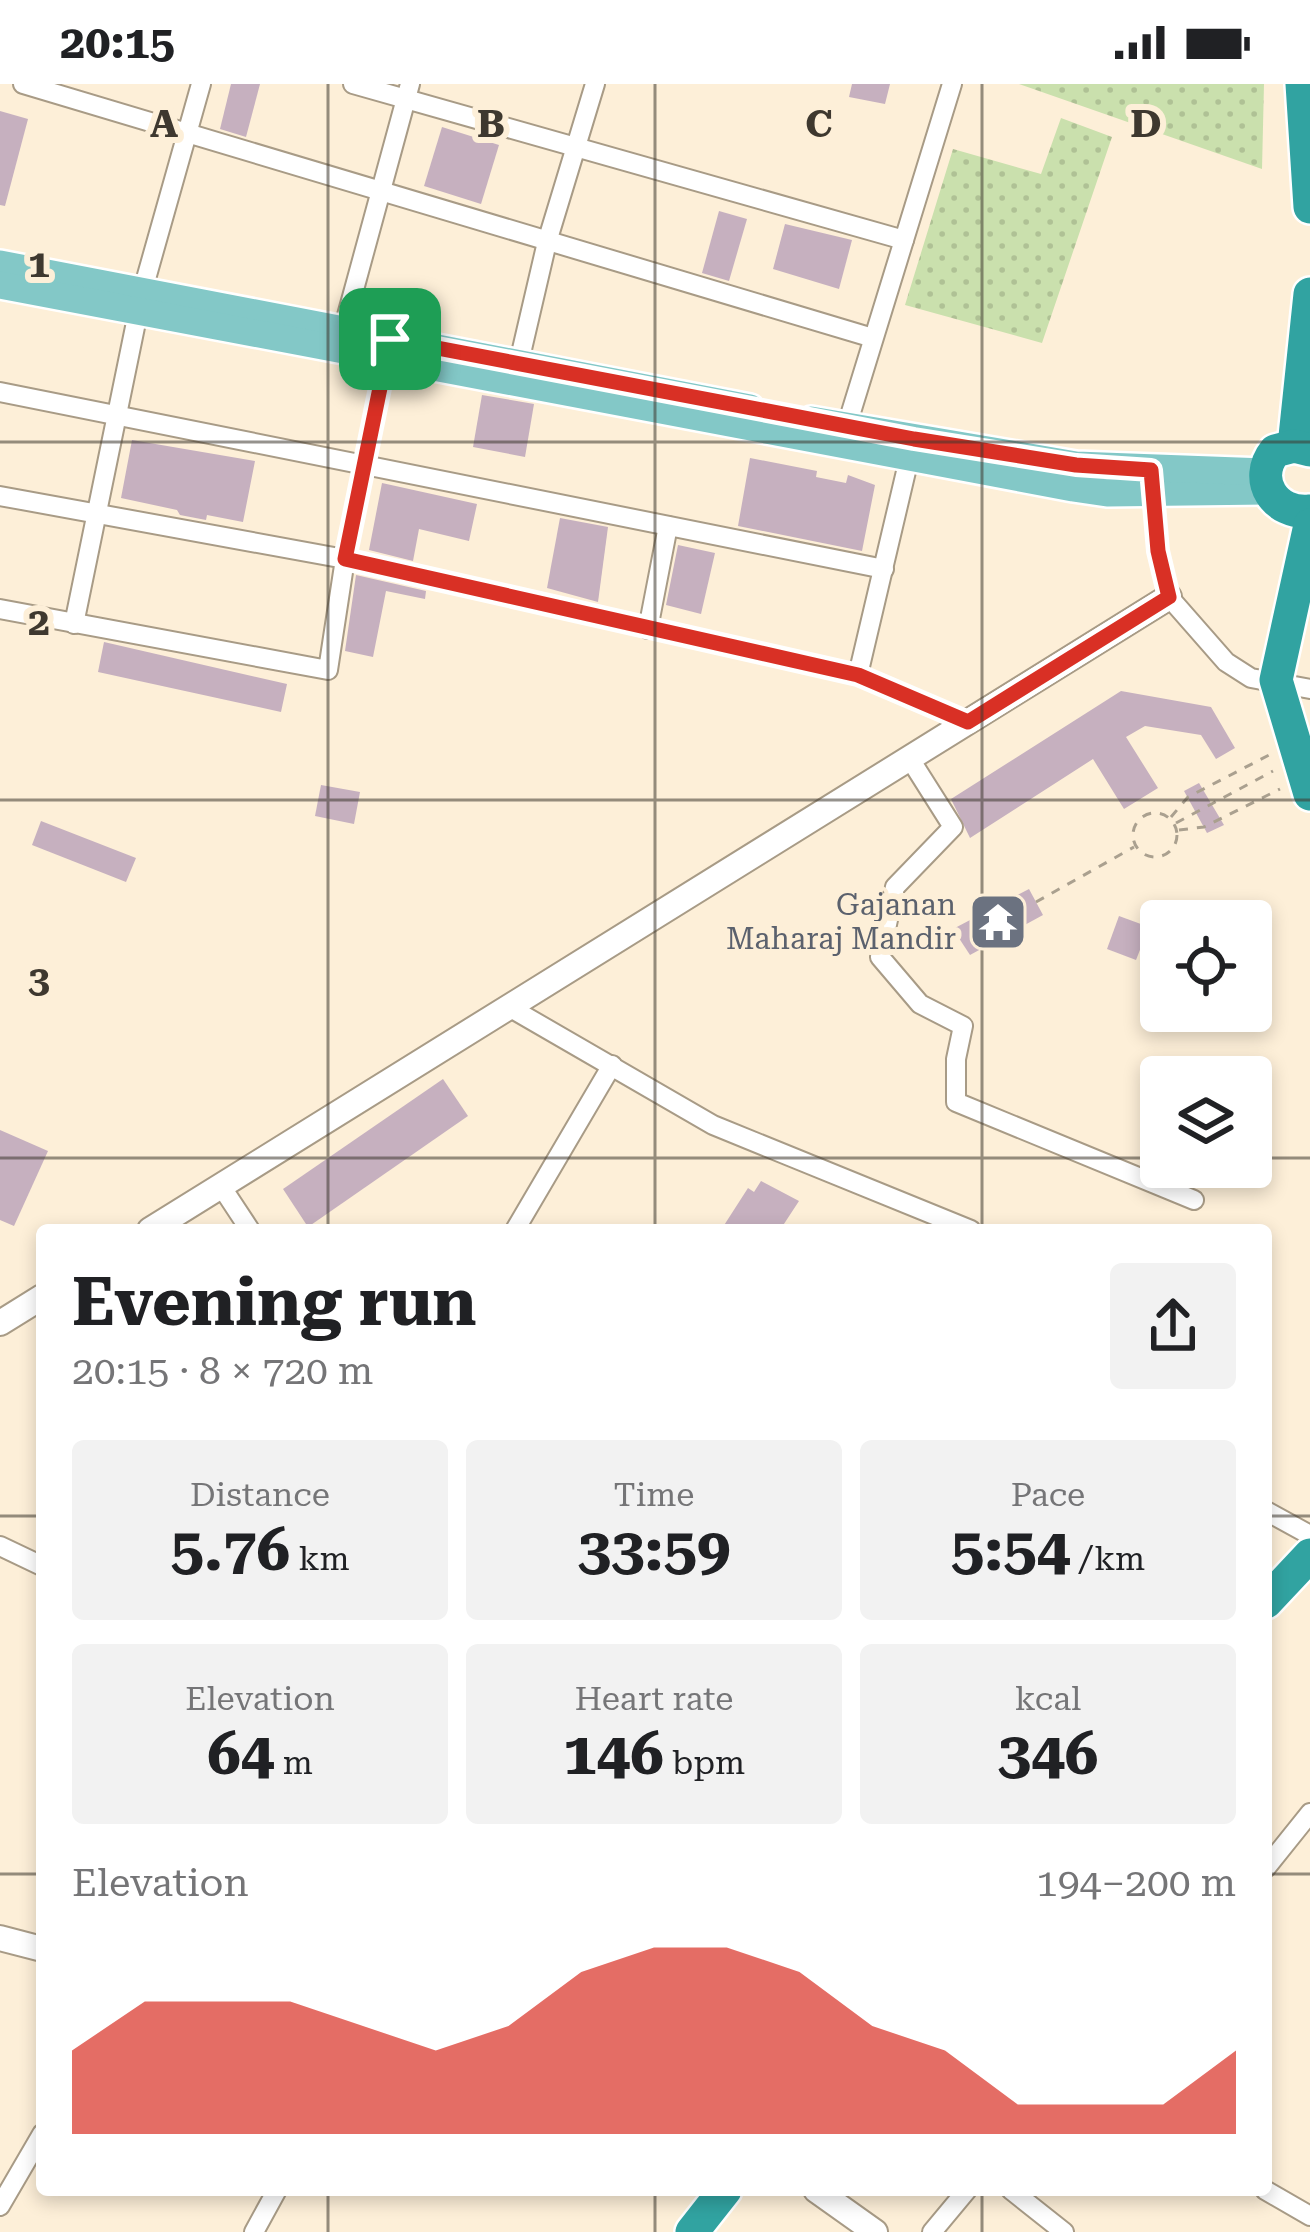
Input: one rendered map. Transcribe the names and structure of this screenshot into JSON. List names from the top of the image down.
{
  "places": {
    "temple": ["Gajanan Maharaj Mandir"]
  },
  "page": {
    "status": "20:15",
    "heading": ["Evening run", "20:15 · 8 × 720 m"],
    "stats": [
      ["Distance", "5.76 km"],
      ["Time", "33:59"],
      ["Pace", "5:54 /km"],
      ["Elevation", "64 m"],
      ["Heart rate", "146 bpm"],
      ["kcal", "346"]
    ],
    "chart": ["Elevation", "194–200 m"]
  },
  "grid": {
    "columns": [
      "A",
      "B",
      "C",
      "D"
    ],
    "rows": ["1", "2", "3"]
  }
}
